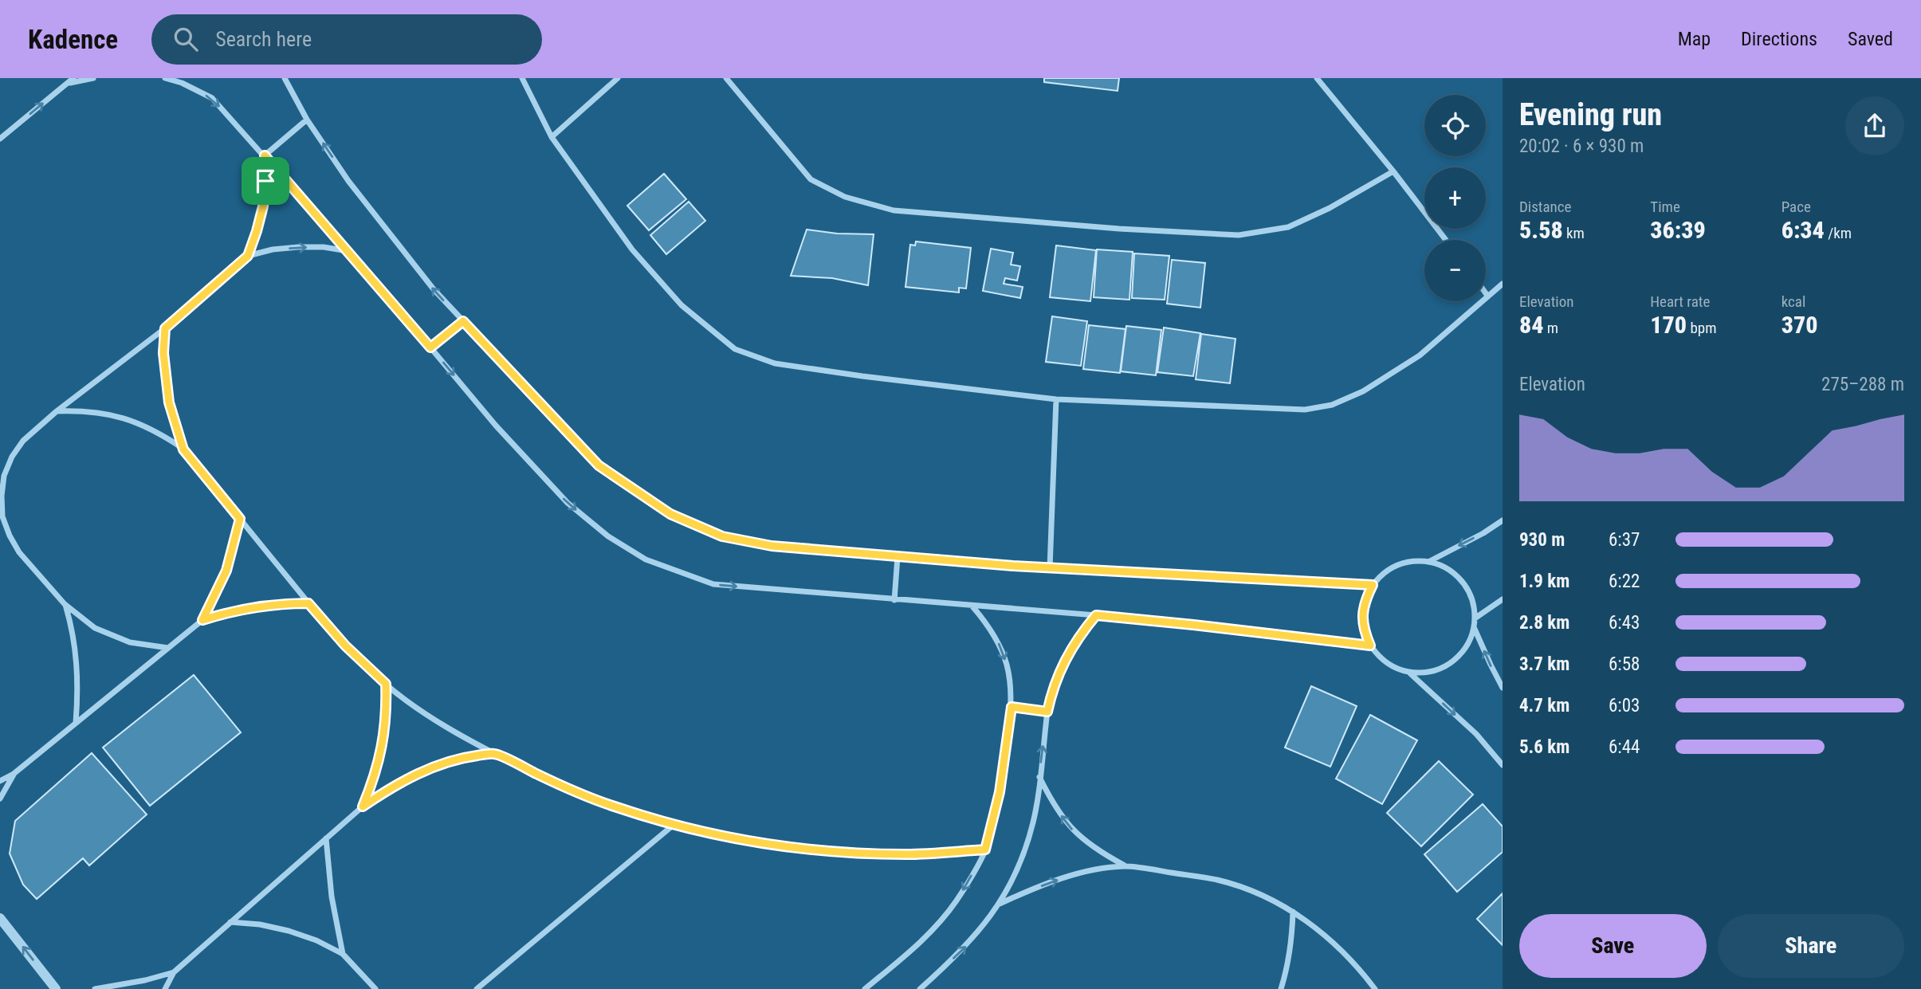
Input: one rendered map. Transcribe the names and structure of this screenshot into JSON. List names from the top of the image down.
{
  "page": {
    "header": "Kadence",
    "search": "Search here",
    "nav": ["Map", "Directions", "Saved"],
    "heading": ["Evening run", "20:02 · 6 × 930 m"],
    "map_buttons": ["+", "−"],
    "stats": [
      ["Distance", "5.58 km"],
      ["Time", "36:39"],
      ["Pace", "6:34 /km"],
      ["Elevation", "84 m"],
      ["Heart rate", "170 bpm"],
      ["kcal", "370"]
    ],
    "chart": ["Elevation", "275–288 m"],
    "list": [
      {
        "name": "930 m",
        "note": "6:37"
      },
      {
        "name": "1.9 km",
        "note": "6:22"
      },
      {
        "name": "2.8 km",
        "note": "6:43"
      },
      {
        "name": "3.7 km",
        "note": "6:58"
      },
      {
        "name": "4.7 km",
        "note": "6:03"
      },
      {
        "name": "5.6 km",
        "note": "6:44"
      }
    ],
    "buttons": ["Save", "Share"]
  }
}
